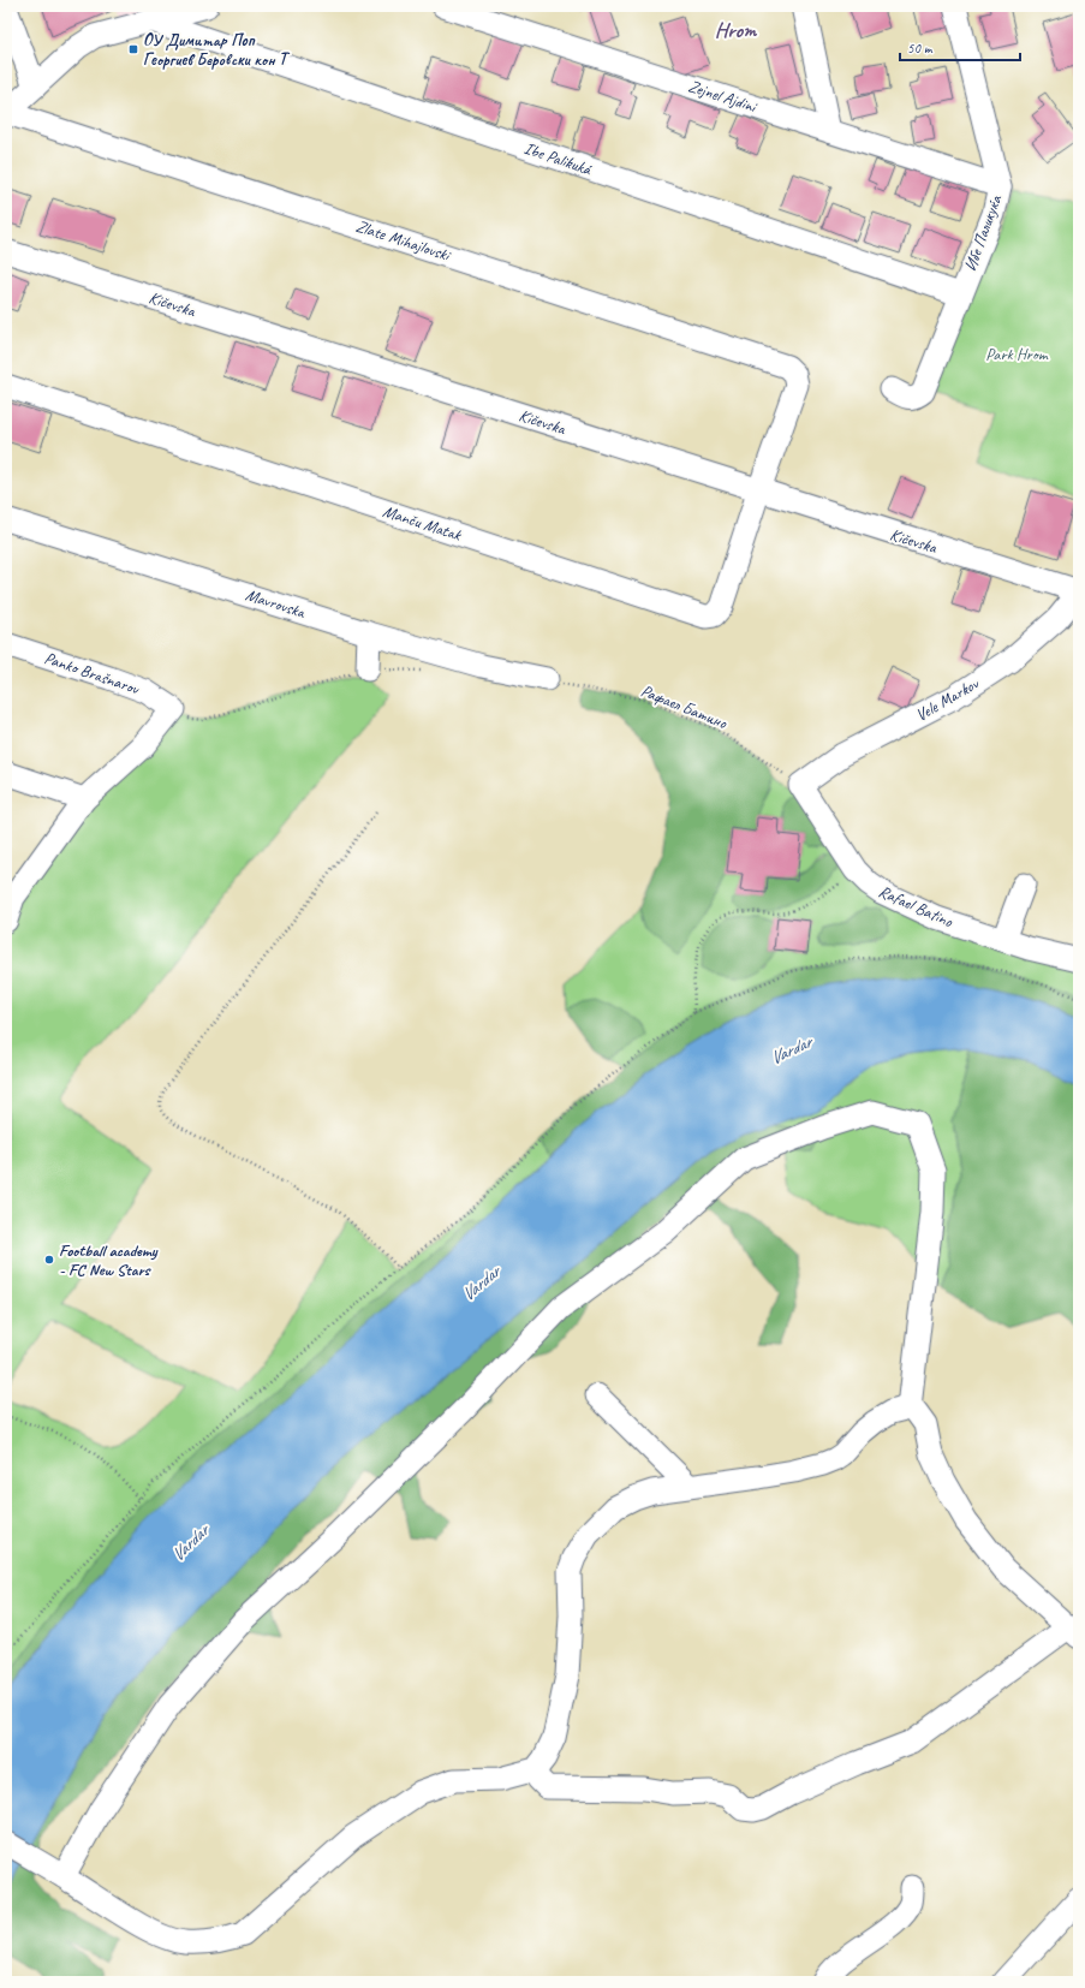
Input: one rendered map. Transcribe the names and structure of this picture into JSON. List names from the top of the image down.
{
  "streets": {
    "street": [
      "Zejnel Ajdini",
      "Ibe Palikuḱa",
      "Ибе Паликуќа",
      "Kičevska",
      "Manču Matak",
      "Mavrovska",
      "Panko Brašnarov",
      "Vele Markov",
      "Rafael Batino"
    ],
    "path": ["Рафаел Батино"]
  },
  "crossings": [
    ["Zejnel Ajdini", "Ибе Паликуќа"],
    ["Ibe Palikuḱa", "Ибе Паликуќа"],
    ["Kičevska", "Manču Matak"],
    ["Kičevska", "Vele Markov"],
    ["Mavrovska", "Рафаел Батино"],
    ["Vele Markov", "Рафаел Батино"],
    ["Vele Markov", "Rafael Batino"],
    ["Рафаел Батино", "Rafael Batino"]
  ],
  "districts": ["Hrom"],
  "water": ["Vardar"],
  "parks": ["Park Hrom"],
  "places": {
    "transit": ["ОУ Димитар Поп Георгиев Беровски кон Т"],
    "other": ["Football academy - FC New Stars"]
  },
  "scale_bar": "50 m"
}
